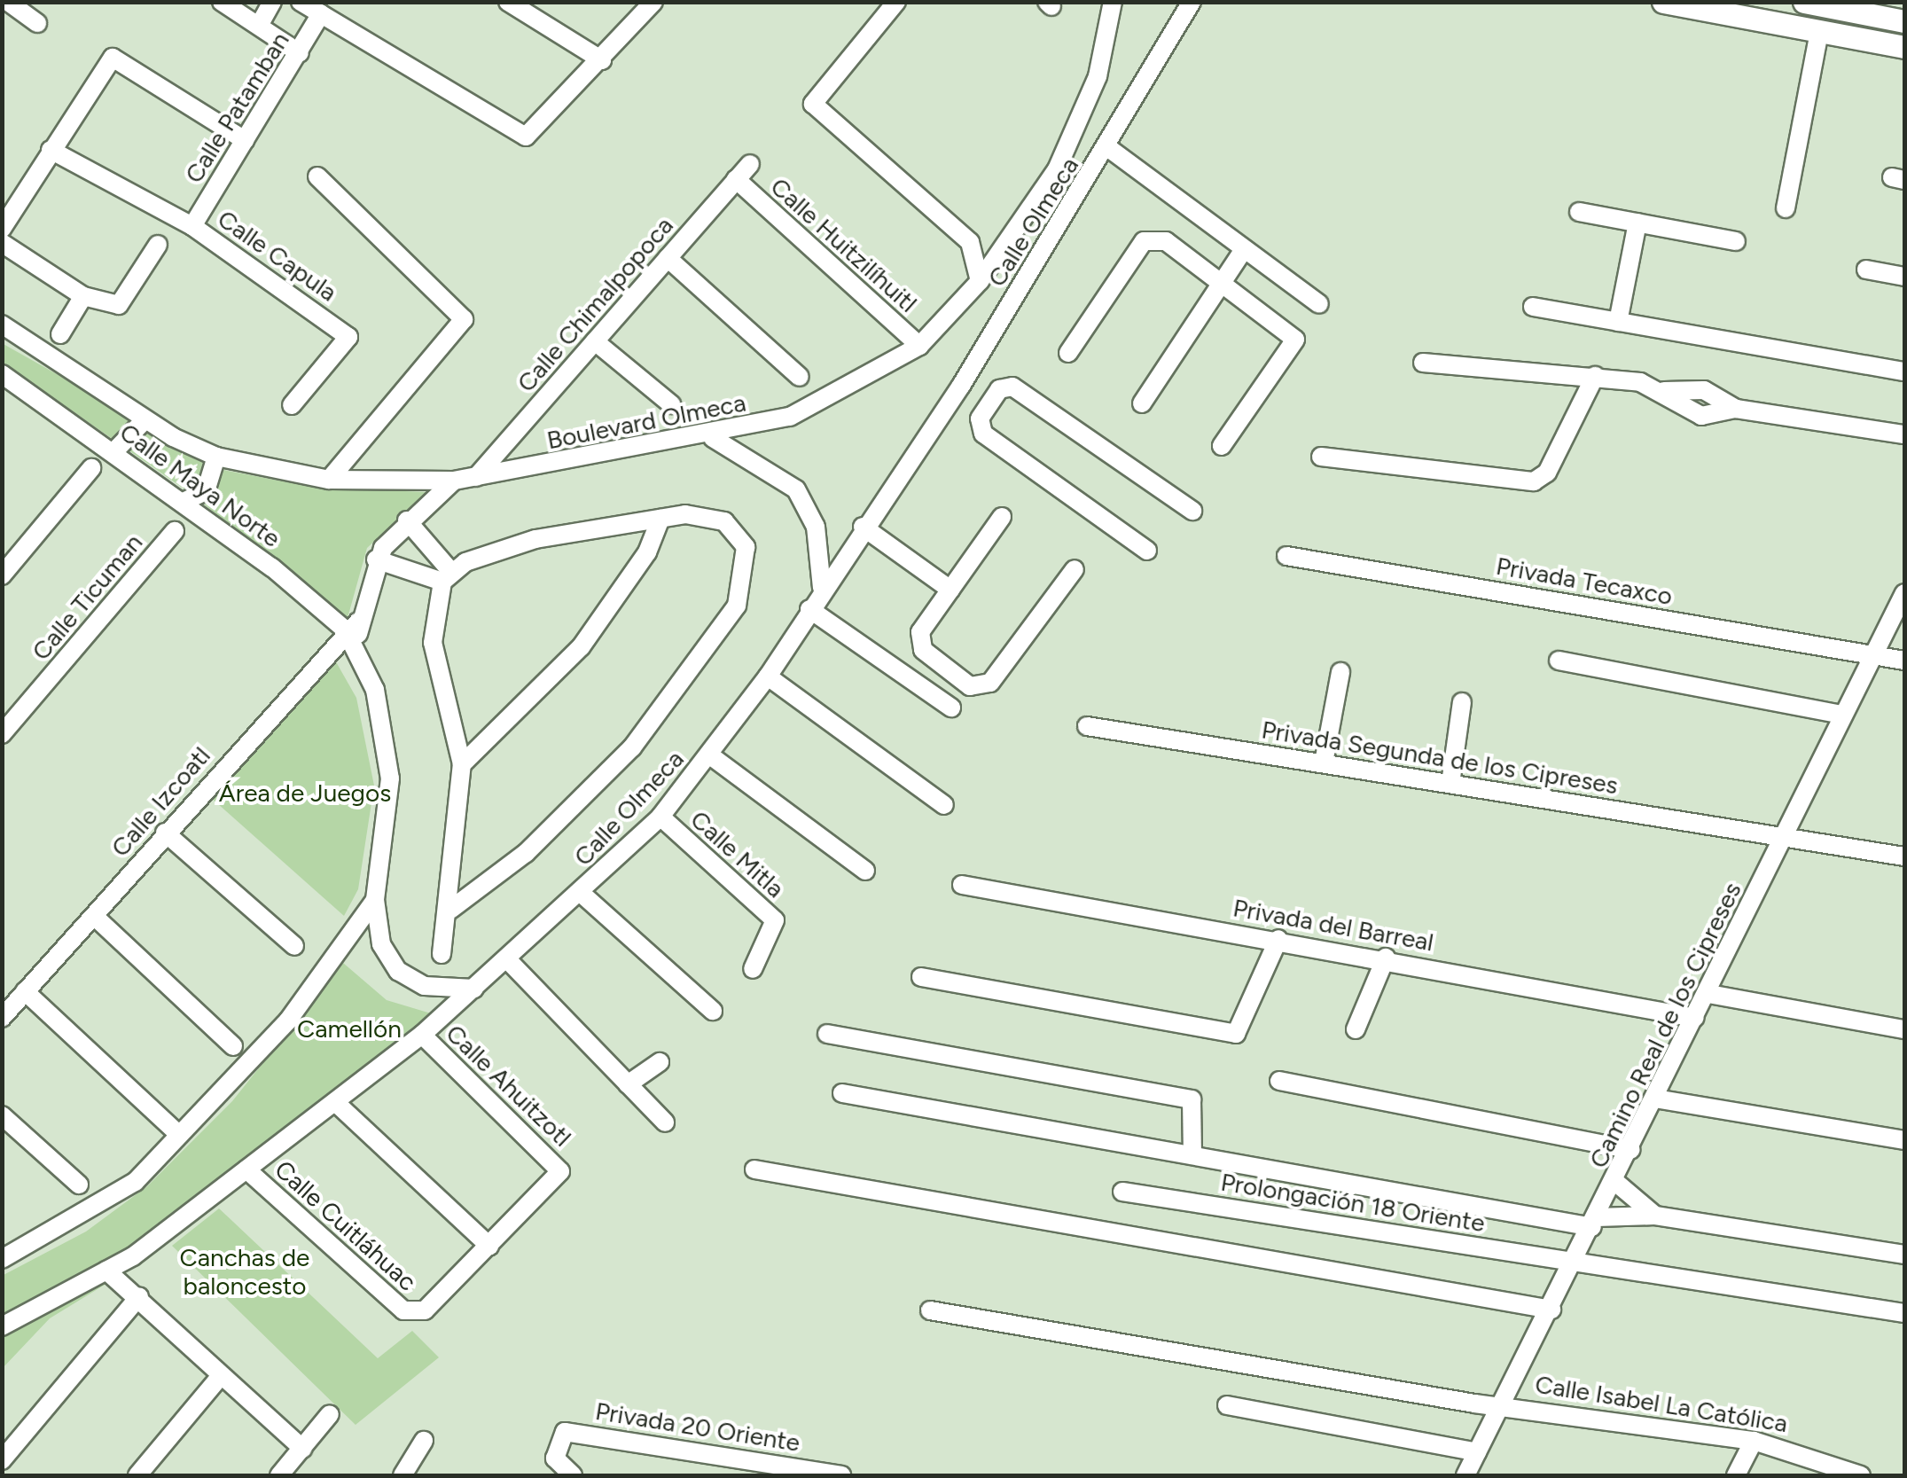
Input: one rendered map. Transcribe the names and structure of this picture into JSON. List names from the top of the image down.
{
  "streets": {
    "street": [
      "Calle Patamban",
      "Calle Olmeca",
      "Calle Huitzilíhuitl",
      "Calle Capula",
      "Calle Chimalpopoca",
      "Boulevard Olmeca",
      "Calle Maya Norte",
      "Privada Tecaxco",
      "Calle Ticuman",
      "Privada Segunda de los Cipreses",
      "Calle Izcoatl",
      "Calle Mitla",
      "Privada del Barreal",
      "Camino Real de los Cipreses",
      "Calle Ahuitzotl",
      "Prolongación 18 Oriente",
      "Calle Cuitláhuac",
      "Calle Isabel La Católica",
      "Privada 20 Oriente"
    ]
  },
  "crossings": [
    ["Calle Patamban", "Calle Capula"],
    ["Calle Olmeca", "Calle Mitla"],
    ["Calle Olmeca", "Calle Ahuitzotl"],
    ["Calle Olmeca", "Calle Cuitláhuac"],
    ["Calle Huitzilíhuitl", "Calle Chimalpopoca"],
    ["Calle Huitzilíhuitl", "Boulevard Olmeca"],
    ["Calle Chimalpopoca", "Boulevard Olmeca"],
    ["Calle Maya Norte", "Calle Izcoatl"],
    ["Privada Tecaxco", "Camino Real de los Cipreses"],
    ["Privada Segunda de los Cipreses", "Camino Real de los Cipreses"],
    ["Privada del Barreal", "Camino Real de los Cipreses"],
    ["Camino Real de los Cipreses", "Prolongación 18 Oriente"],
    ["Camino Real de los Cipreses", "Calle Isabel La Católica"],
    ["Calle Ahuitzotl", "Calle Cuitláhuac"]
  ],
  "parks": ["Área de Juegos", "Camellón", "Canchas de baloncesto"]
}
